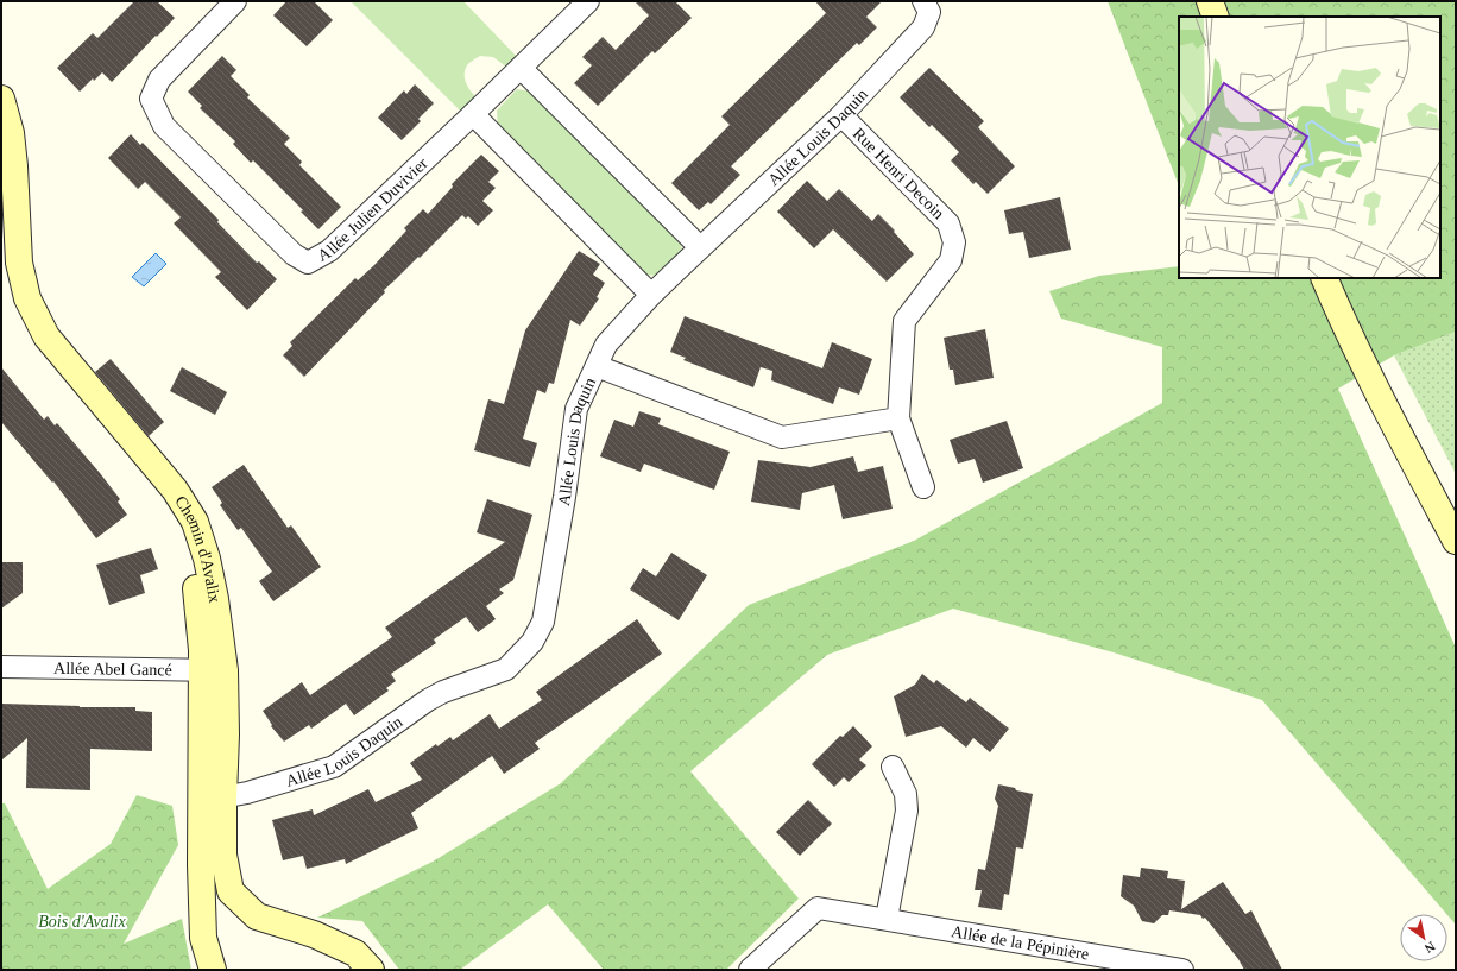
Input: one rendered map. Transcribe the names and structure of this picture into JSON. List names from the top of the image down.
{
  "streets": {
    "street": [
      "Allée Louis Daquin",
      "Rue Henri Decoin",
      "Allée Julien Duvivier",
      "Chemin d'Avalix",
      "Allée Abel Gancé",
      "Allée de la Pépinière"
    ]
  },
  "crossings": [
    ["Allée Louis Daquin", "Rue Henri Decoin"],
    ["Allée Louis Daquin", "Chemin d'Avalix"],
    ["Chemin d'Avalix", "Allée Abel Gancé"]
  ],
  "parks": ["Bois d'Avalix"],
  "north": "bottom right"
}
